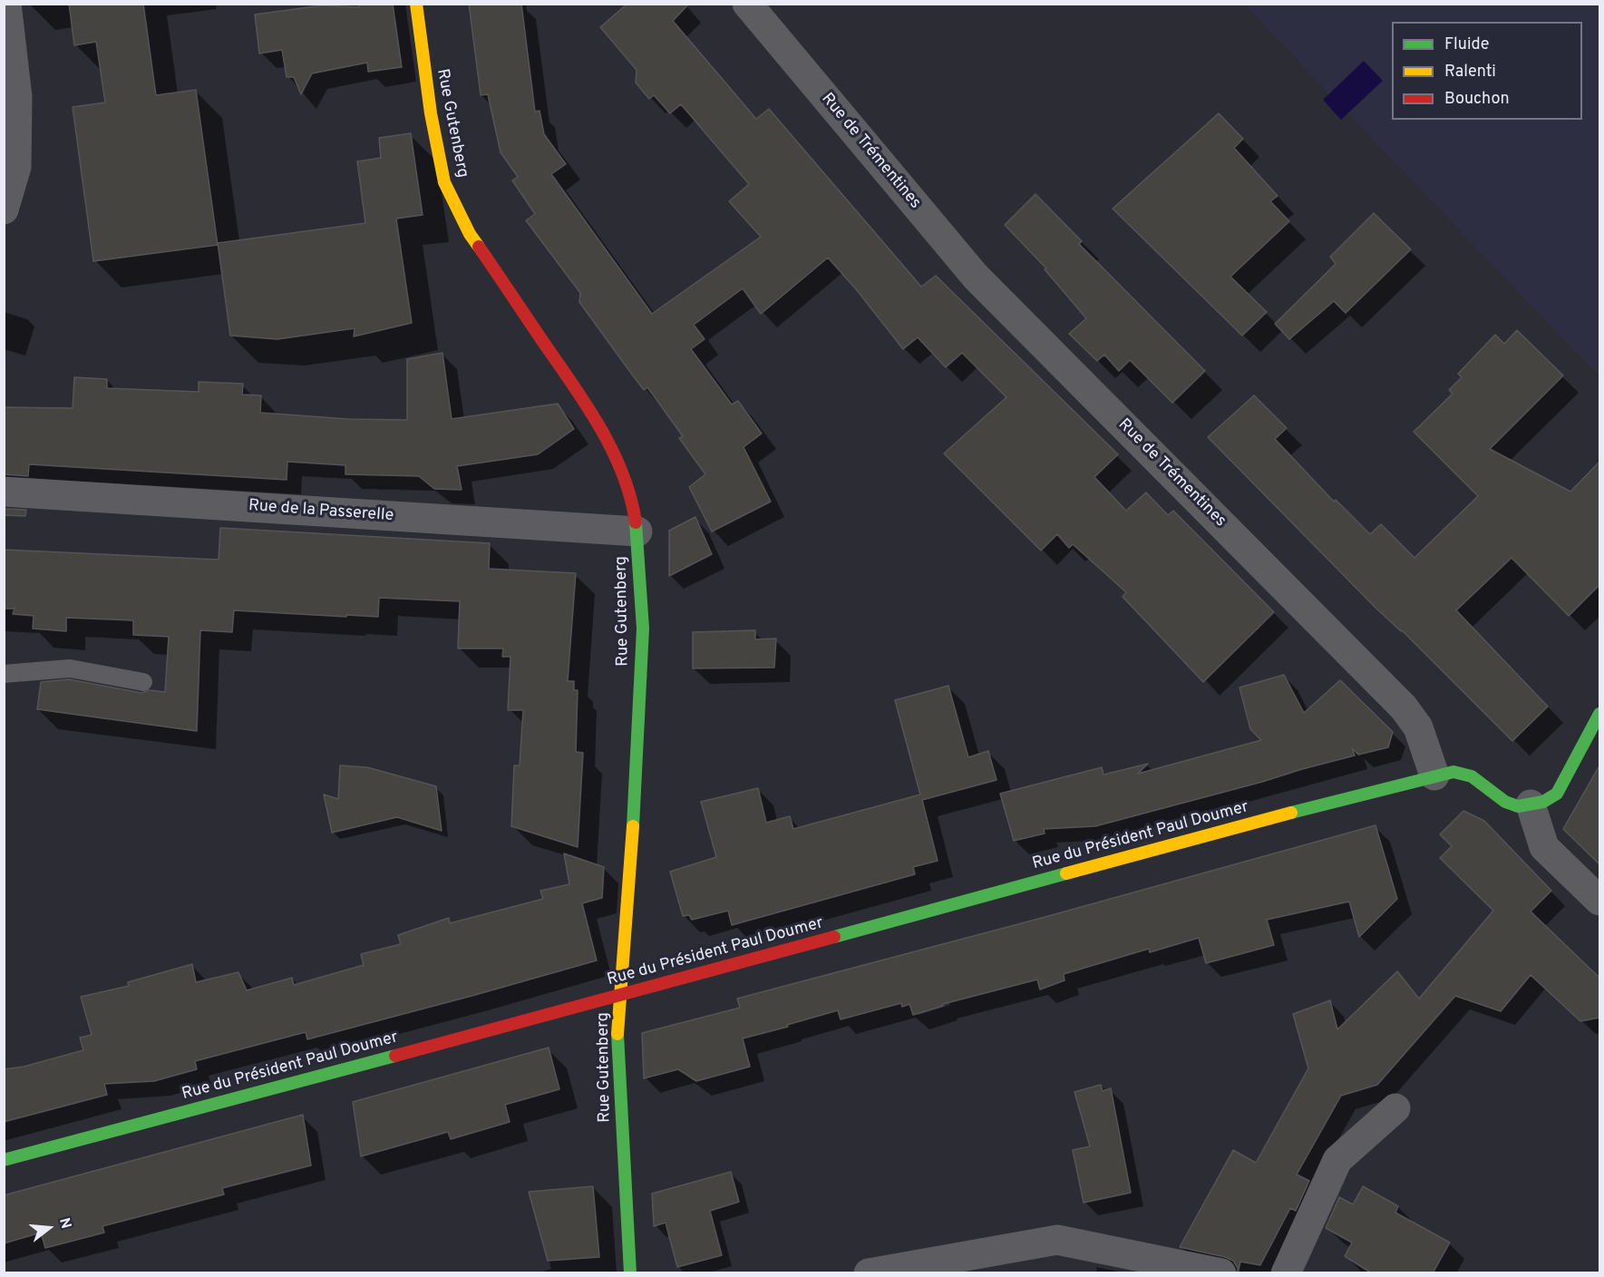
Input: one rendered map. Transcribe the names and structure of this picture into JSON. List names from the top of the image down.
{
  "streets": {
    "street": [
      "Rue Gutenberg",
      "Rue de Trémentines",
      "Rue de la Passerelle",
      "Rue du Président Paul Doumer"
    ]
  },
  "crossings": [
    ["Rue Gutenberg", "Rue de la Passerelle"],
    ["Rue Gutenberg", "Rue du Président Paul Doumer"],
    ["Rue de Trémentines", "Rue du Président Paul Doumer"]
  ],
  "legend": ["Fluide", "Ralenti", "Bouchon"],
  "north": "right"
}
